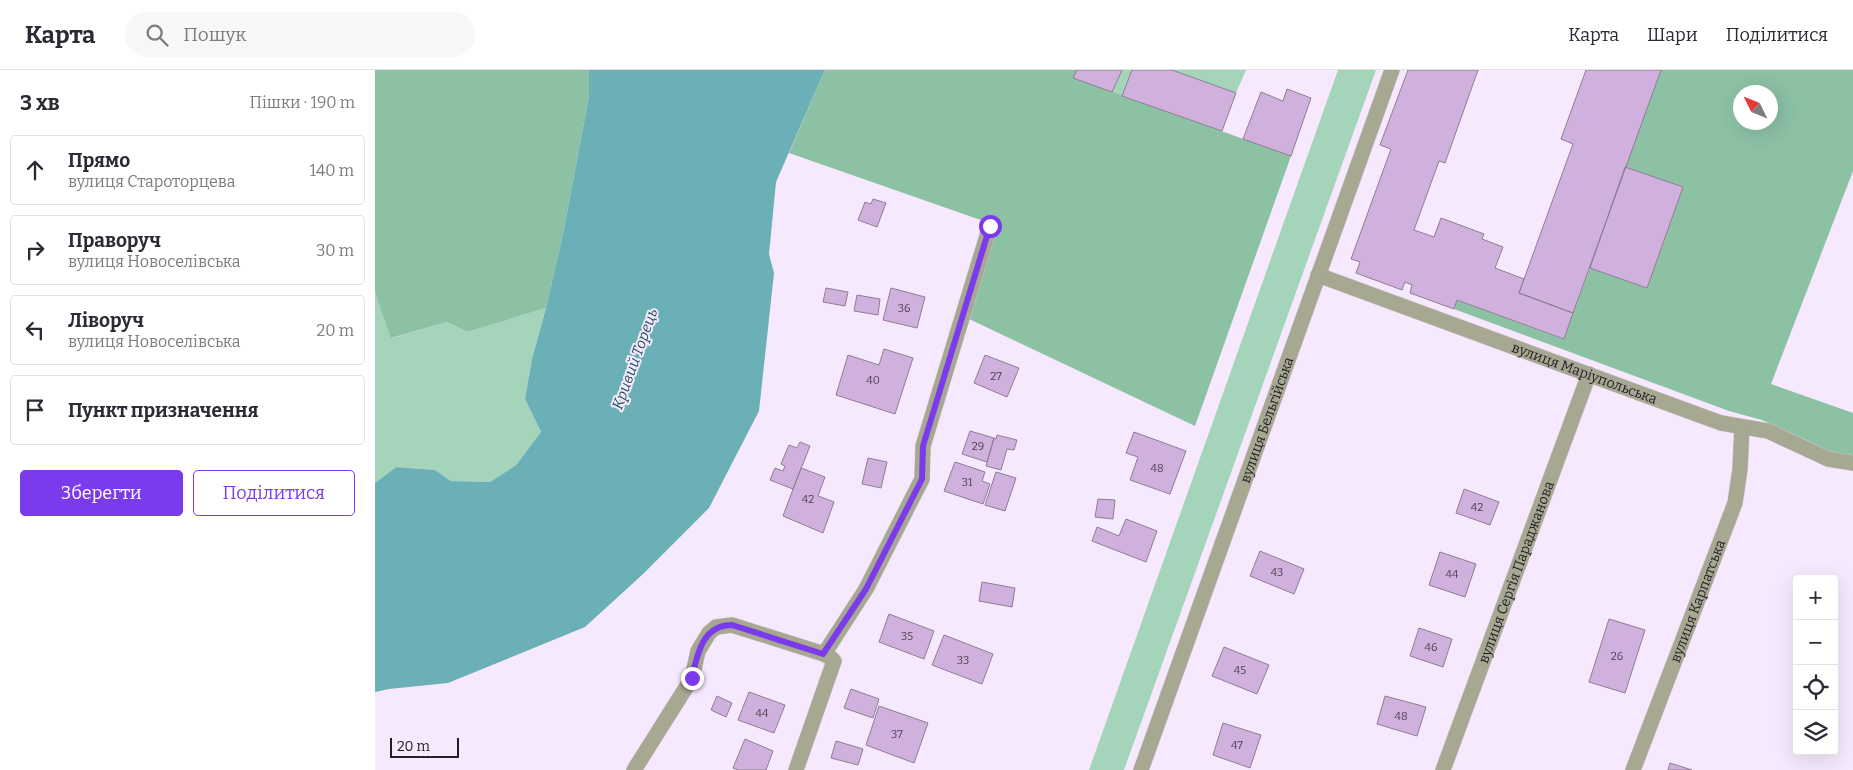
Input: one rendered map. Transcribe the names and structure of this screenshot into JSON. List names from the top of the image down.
{
  "streets": {
    "street": [
      "вулиця Маріупольська",
      "вулиця Бельгійська",
      "вулиця Сергія Параджанова",
      "вулиця Карпатська"
    ]
  },
  "crossings": [
    ["вулиця Маріупольська", "вулиця Бельгійська"],
    ["вулиця Маріупольська", "вулиця Сергія Параджанова"],
    ["вулиця Маріупольська", "вулиця Карпатська"]
  ],
  "water": ["Кривий Торець"],
  "house_numbers": [
    "36",
    "27",
    "40",
    "29",
    "48",
    "31",
    "42",
    "42",
    "43",
    "44",
    "35",
    "46",
    "26",
    "33",
    "45",
    "44",
    "48",
    "37",
    "47"
  ],
  "scale_bar": "20 m",
  "north": "top left",
  "page": {
    "header": "Карта",
    "search": "Пошук",
    "nav": ["Карта", "Шари", "Поділитися"],
    "heading": ["3 хв", "Пішки · 190 m"],
    "list": [
      ["Прямо", "вулиця Староторцева", "140 m"],
      ["Праворуч", "вулиця Новоселівська", "30 m"],
      ["Ліворуч", "вулиця Новоселівська", "20 m"],
      "Пункт призначення"
    ],
    "buttons": ["Зберегти", "Поділитися"],
    "map_buttons": ["+", "−"],
    "scale": "20 m"
  }
}
